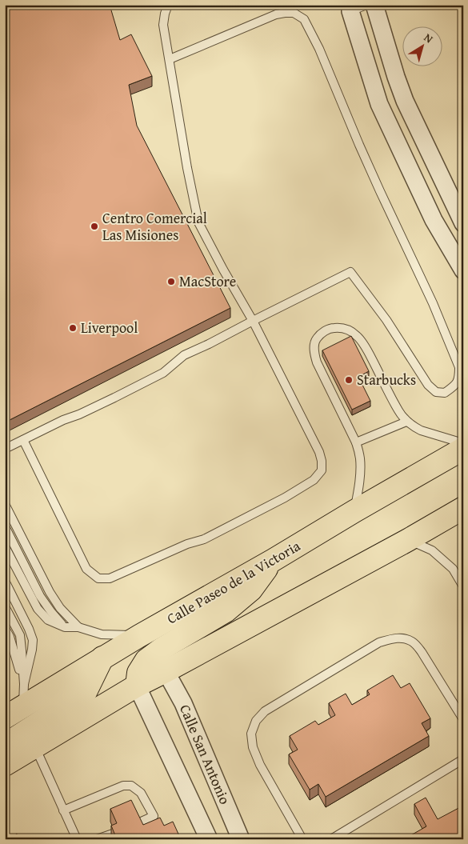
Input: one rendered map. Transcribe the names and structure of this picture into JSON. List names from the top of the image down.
{
  "streets": {
    "main road": ["Calle Paseo de la Victoria"],
    "street": ["Calle San Antonio"]
  },
  "places": [
    "Centro Comercial Las Misiones",
    "MacStore",
    "Liverpool",
    "Starbucks"
  ],
  "north": "top right"
}
